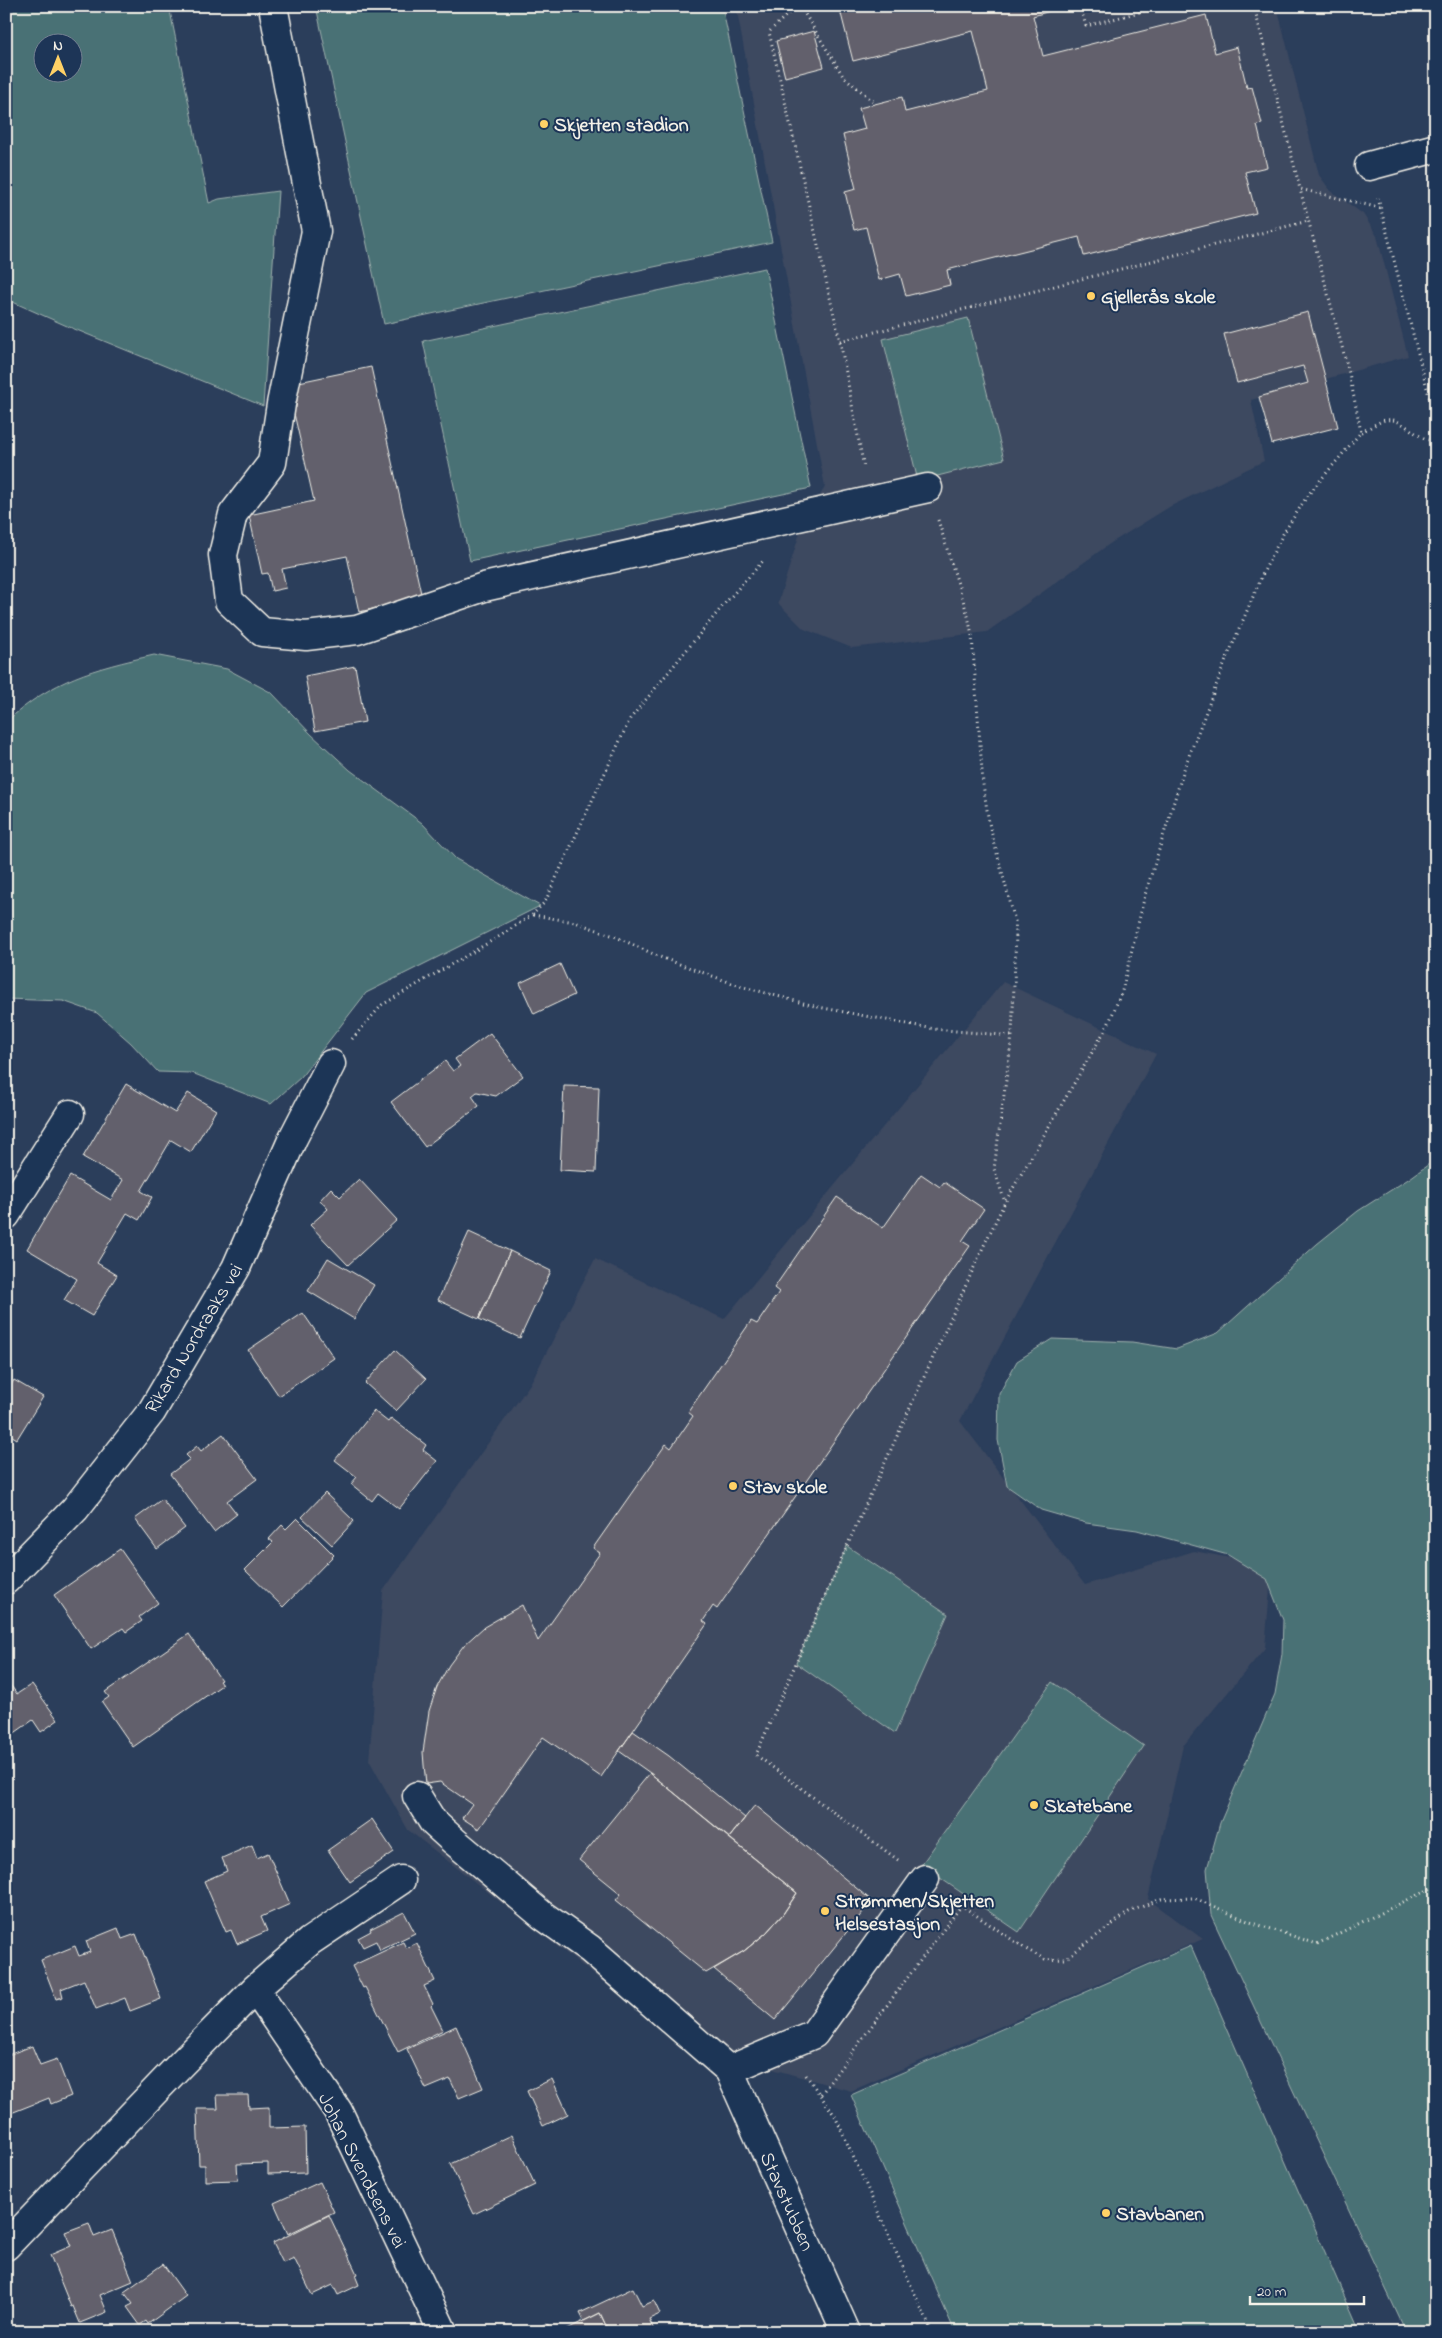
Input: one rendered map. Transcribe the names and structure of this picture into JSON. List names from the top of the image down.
{
  "streets": {
    "street": ["Rikard Nordraaks vei", "Johan Svendsens vei", "Stavstubben"]
  },
  "places": [
    "Skjetten stadion",
    "Gjellerås skole",
    "Stav skole",
    "Skatebane",
    "Strømmen/Skjetten Helsestasjon",
    "Stavbanen"
  ],
  "scale_bar": "20 m",
  "north": "top"
}
